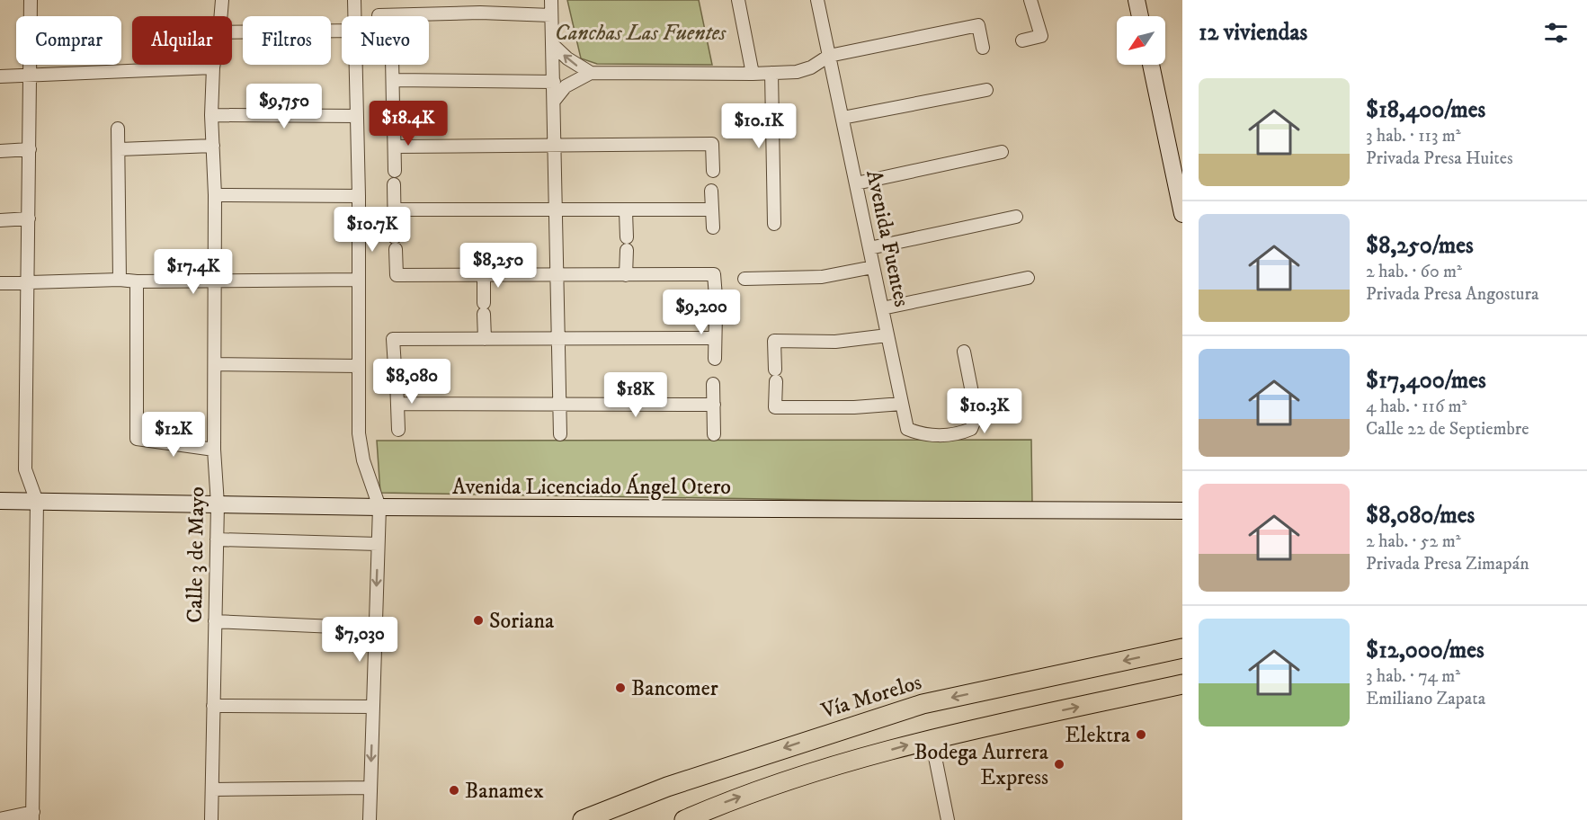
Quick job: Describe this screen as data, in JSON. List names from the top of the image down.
{
  "streets": {
    "main road": ["Avenida Licenciado Ángel Otero", "Vía Morelos"],
    "street": ["Avenida Fuentes", "Calle 3 de Mayo"]
  },
  "crossings": [
    ["Avenida Licenciado Ángel Otero", "Calle 3 de Mayo"]
  ],
  "parks": ["Canchas Las Fuentes"],
  "places": [
    "Soriana",
    "Bancomer",
    "Elektra",
    "Bodega Aurrera Express",
    "Banamex"
  ],
  "north": "bottom left",
  "page": {
    "heading": "12 viviendas",
    "chip": [
      "Comprar",
      "Alquilar",
      "Filtros",
      "Nuevo"
    ],
    "list": [
      {
        "name": "$18,400/mes",
        "note": "3 hab. · 113 m² · Privada Presa Huites"
      },
      {
        "name": "$8,250/mes",
        "note": "2 hab. · 60 m² · Privada Presa Angostura"
      },
      {
        "name": "$17,400/mes",
        "note": "4 hab. · 116 m² · Calle 22 de Septiembre"
      },
      {
        "name": "$8,080/mes",
        "note": "2 hab. · 52 m² · Privada Presa Zimapán"
      },
      {
        "name": "$12,000/mes",
        "note": "3 hab. · 74 m² · Emiliano Zapata"
      }
    ],
    "price": [
      "$9,750",
      "$18.4K",
      "$10.1K",
      "$10.7K",
      "$8,250",
      "$17.4K",
      "$9,200",
      "$8,080",
      "$18K",
      "$10.3K",
      "$12K",
      "$7,030"
    ]
  }
}
